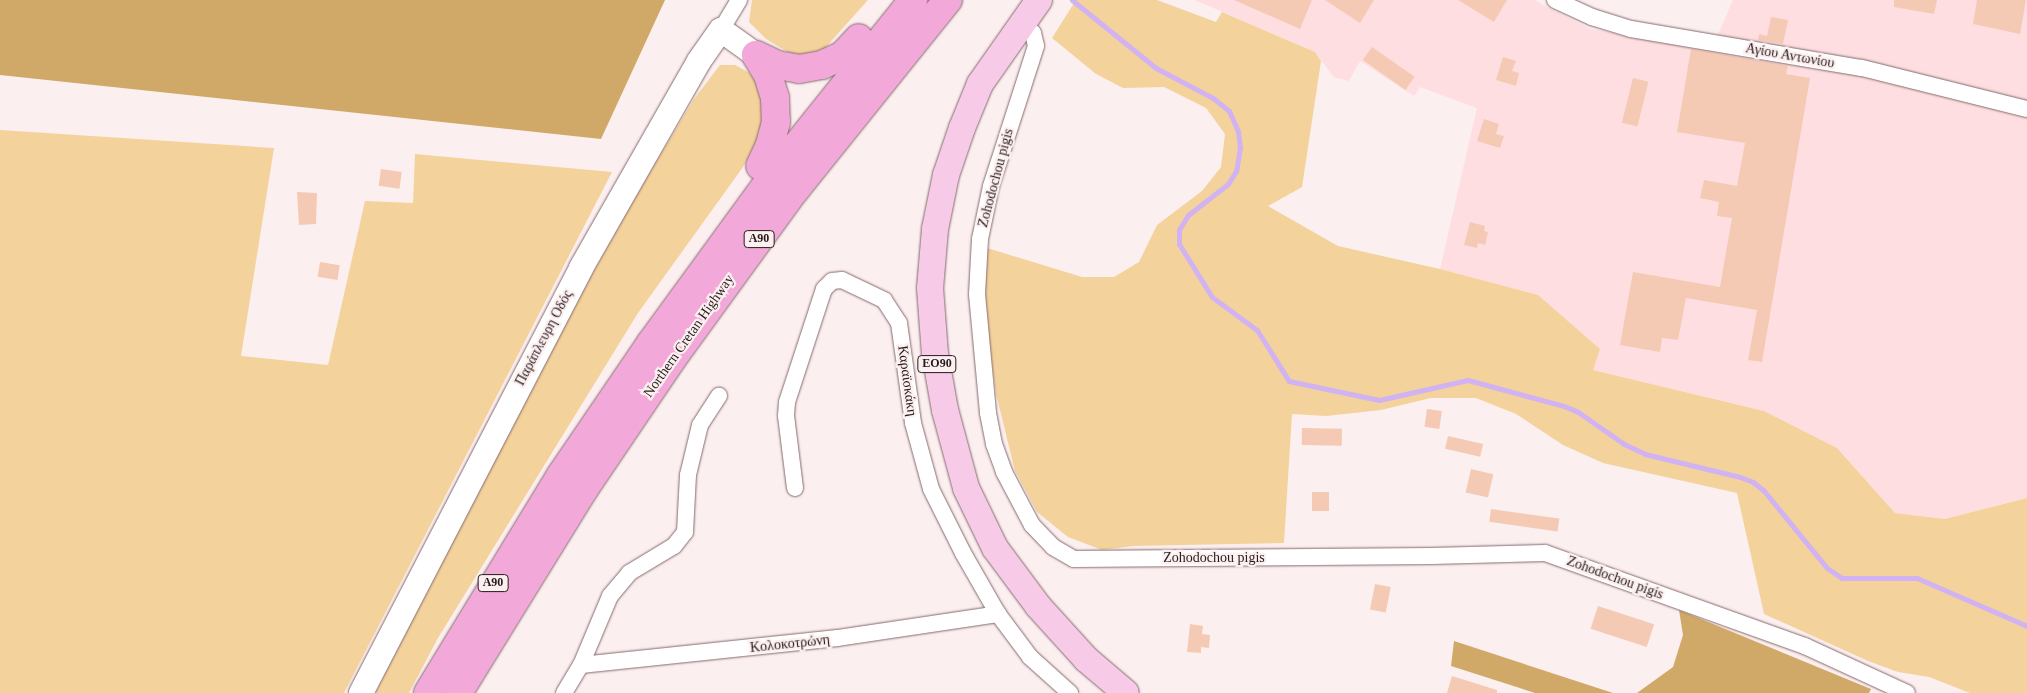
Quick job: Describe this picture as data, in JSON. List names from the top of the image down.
{
  "streets": {
    "highway": ["Α90", "Northern Cretan Highway"],
    "main road": ["ΕΟ90"],
    "street": [
      "Αγίου Αντωνίου",
      "Zohodochou pigis",
      "Παράπλευρη Οδός",
      "Καραϊσκάκη",
      "Κολοκοτρώνη"
    ]
  },
  "crossings": [
    ["Zohodochou pigis", "ΕΟ90"],
    ["Καραϊσκάκη", "Κολοκοτρώνη"]
  ]
}
